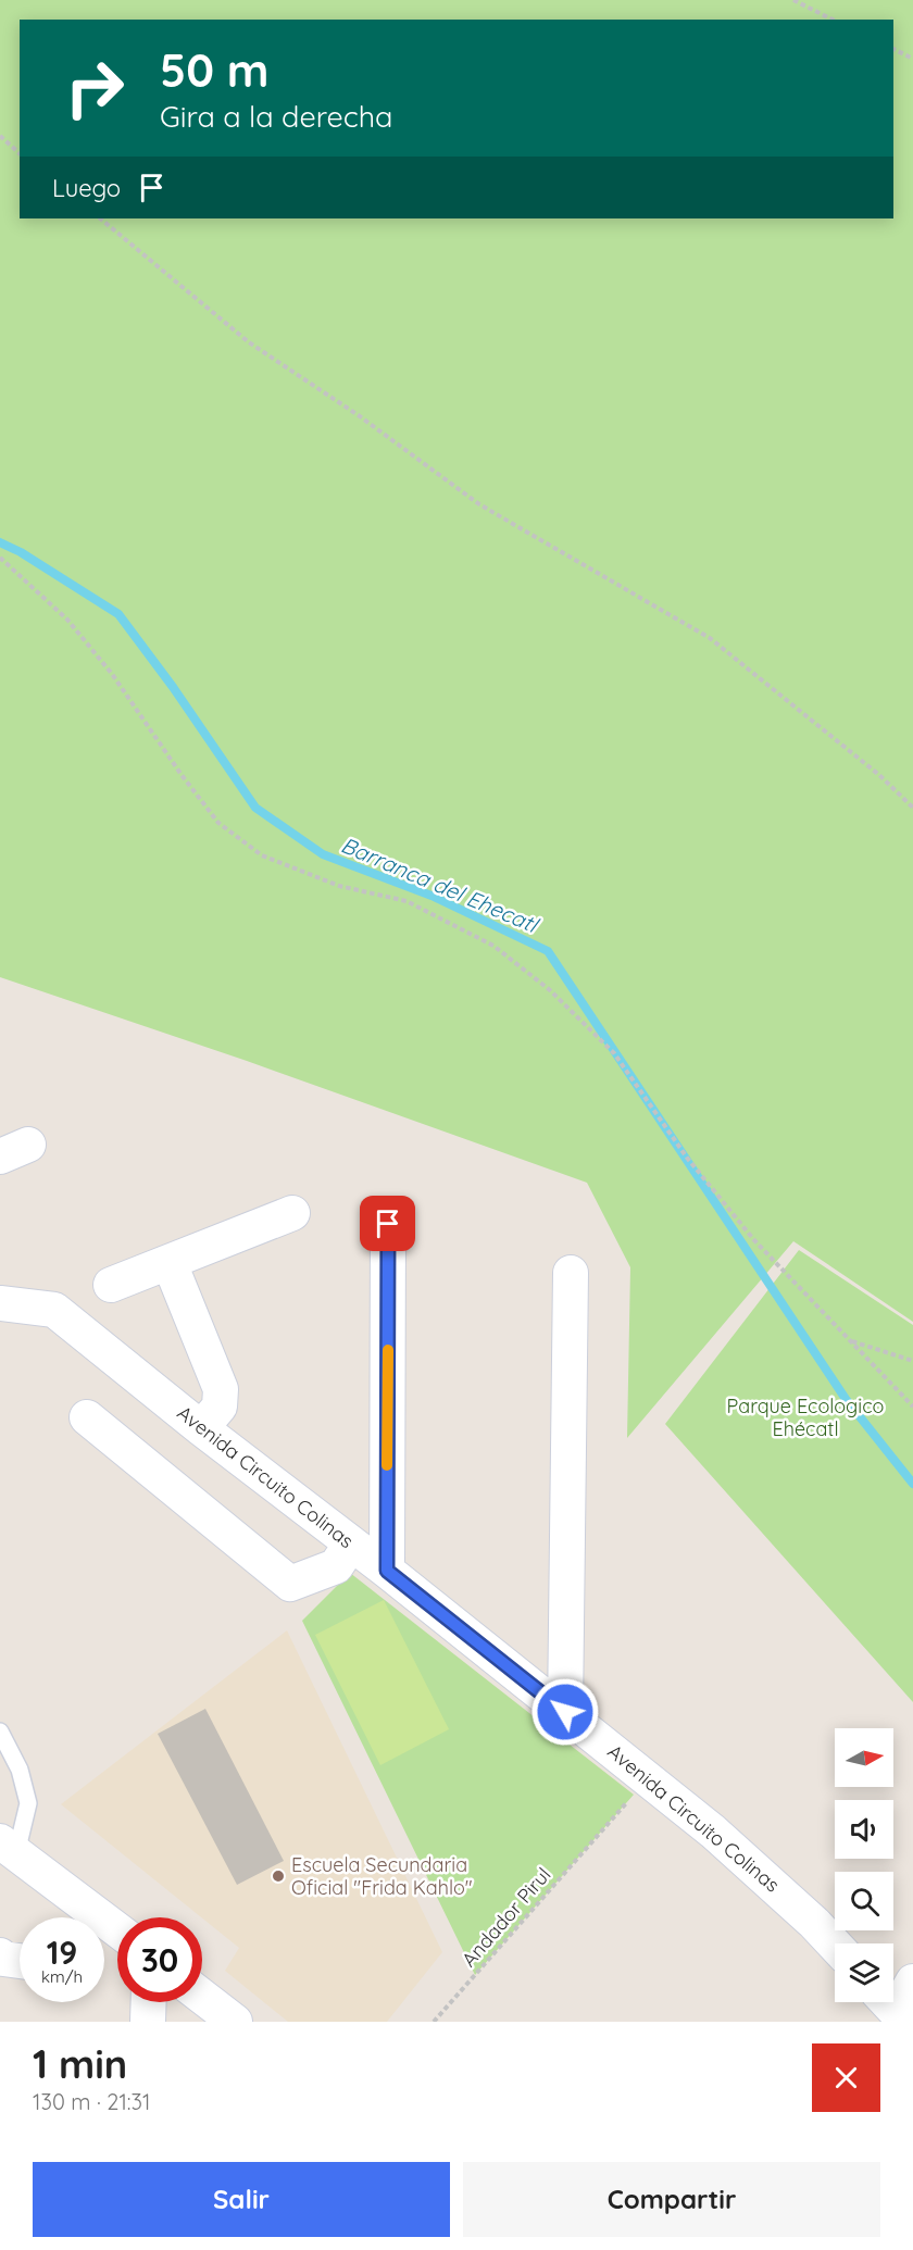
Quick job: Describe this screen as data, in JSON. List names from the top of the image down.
{
  "streets": {
    "street": ["Avenida Circuito Colinas"],
    "path": ["Andador Pirul"]
  },
  "water": ["Barranca del Ehecatl"],
  "parks": ["Parque Ecologico Ehécatl"],
  "places": ["Escuela Secundaria Oficial \"Frida Kahlo\""],
  "north": "right",
  "page": {
    "turn": ["50 m", "Gira a la derecha"],
    "then": "Luego",
    "speed": "19 km/h",
    "limit": "30",
    "heading": ["1 min", "130 m · 21:31"],
    "buttons": ["Salir", "Compartir"]
  }
}
